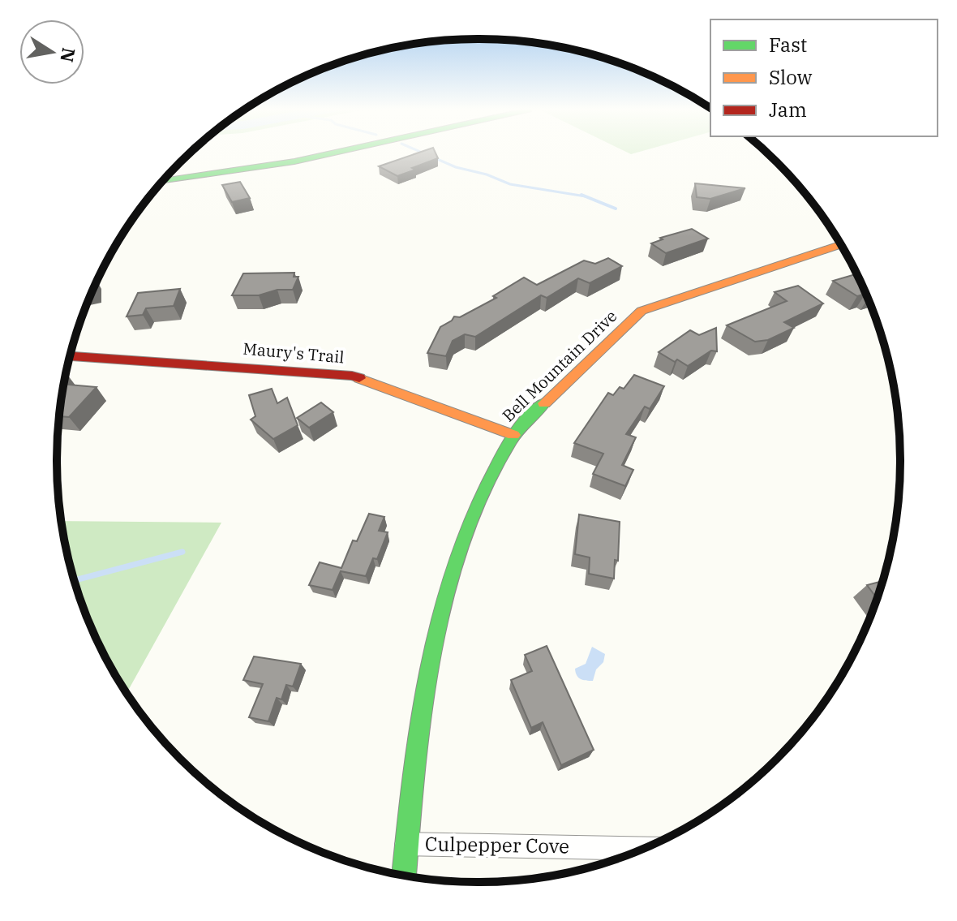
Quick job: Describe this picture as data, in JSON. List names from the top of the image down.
{
  "streets": {
    "street": ["Maury's Trail", "Bell Mountain Drive", "Culpepper Cove"]
  },
  "crossings": [
    ["Maury's Trail", "Bell Mountain Drive"],
    ["Bell Mountain Drive", "Culpepper Cove"]
  ],
  "legend": ["Fast", "Slow", "Jam"],
  "north": "right"
}
